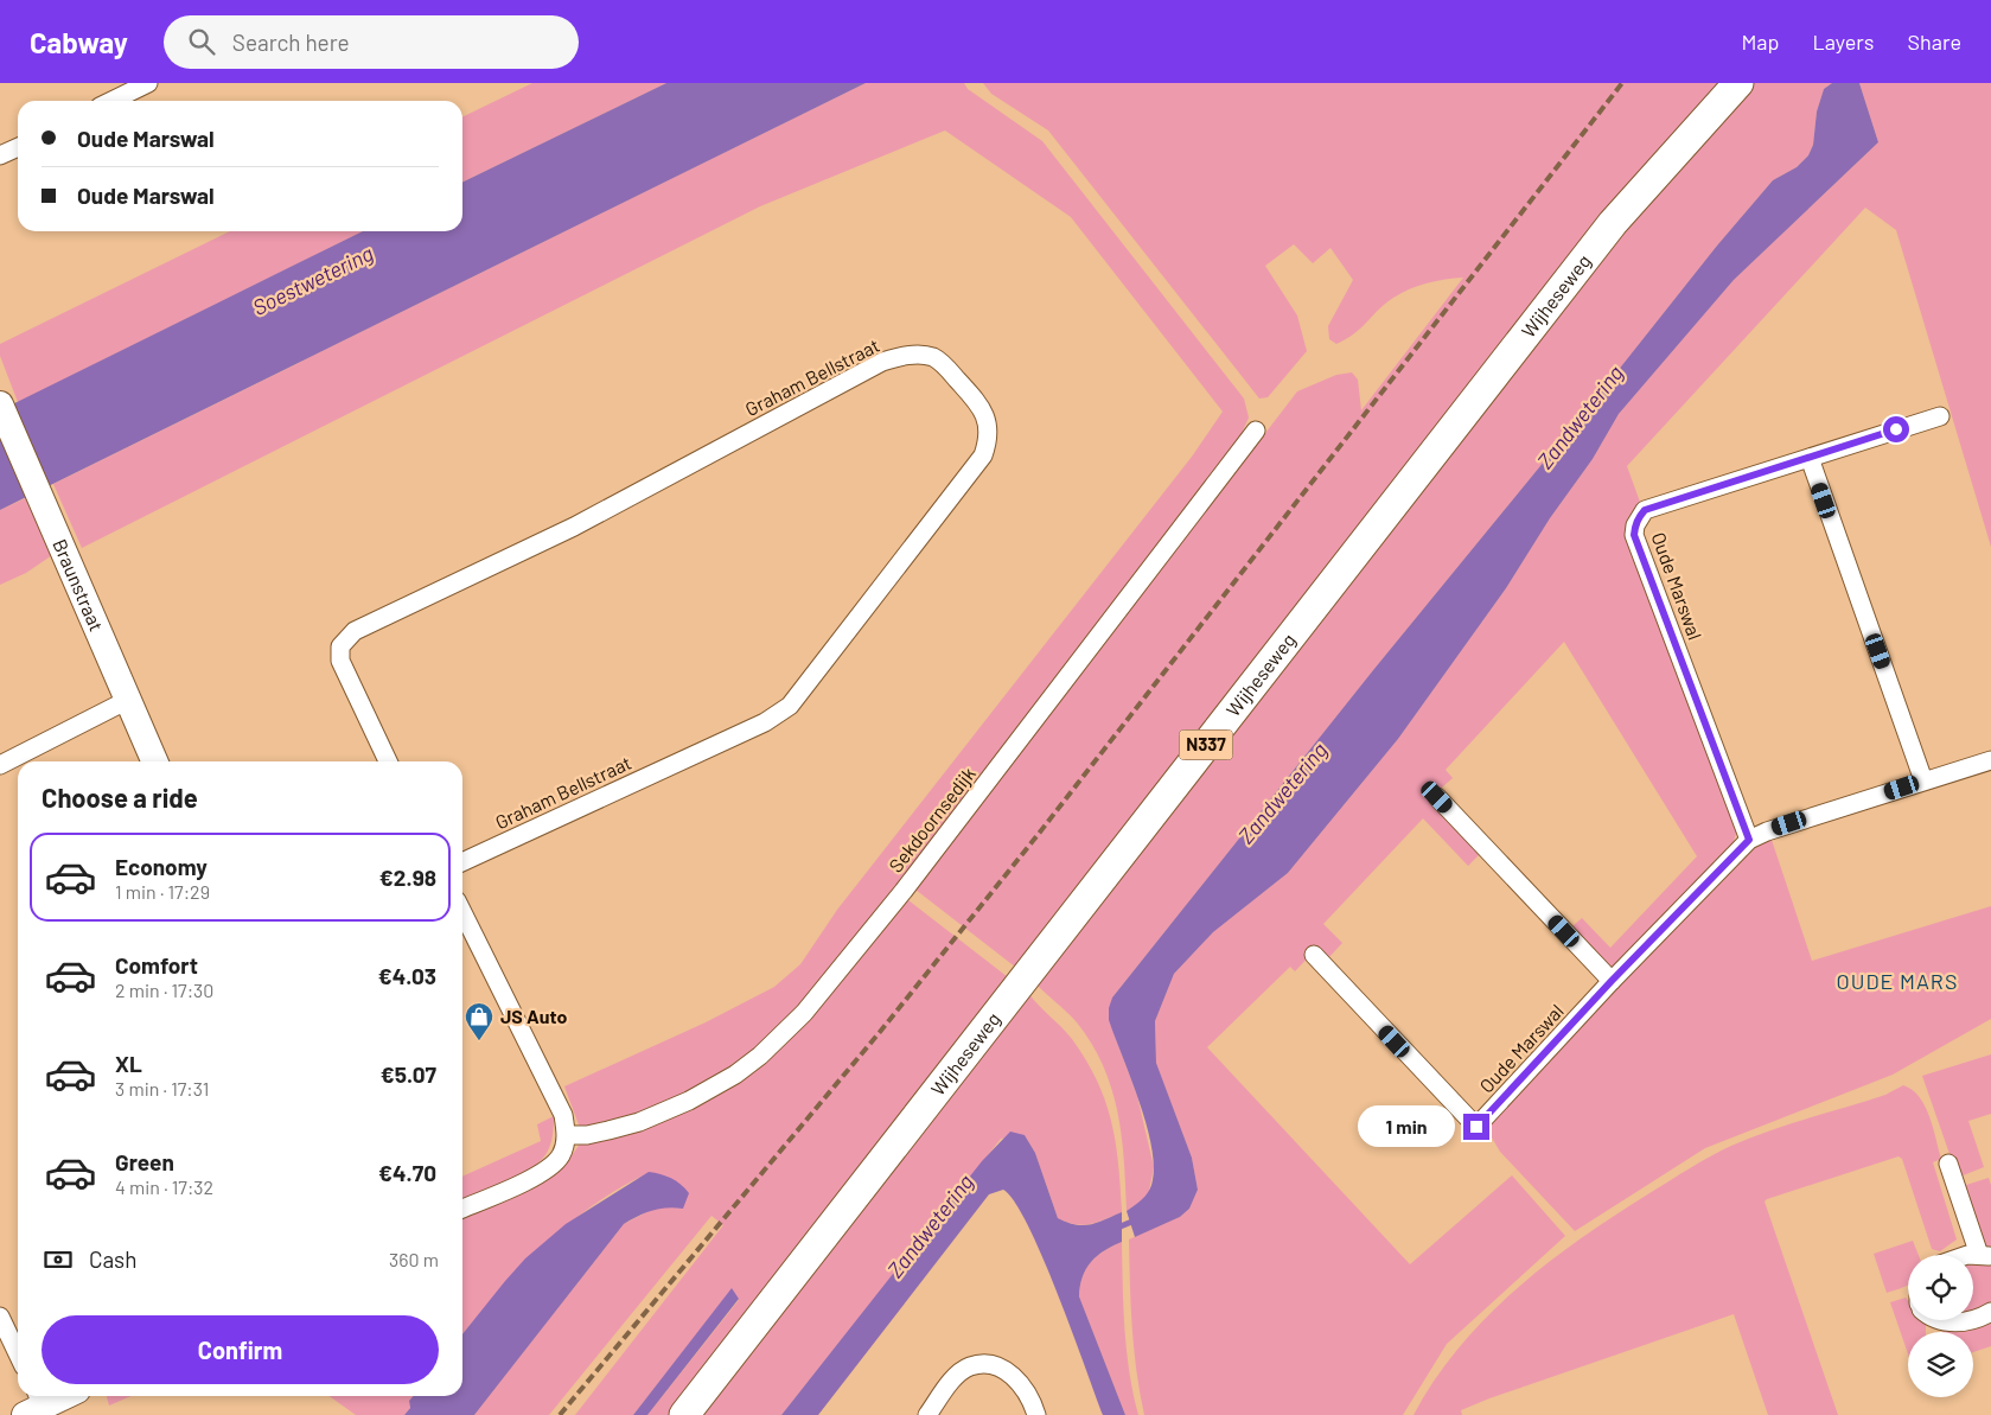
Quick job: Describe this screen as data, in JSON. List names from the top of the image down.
{
  "streets": {
    "main road": ["Wijheseweg", "N337"],
    "street": [
      "Graham Bellstraat",
      "Braunstraat",
      "Oude Marswal",
      "Sekdoornsedijk"
    ]
  },
  "districts": ["OUDE MARS"],
  "water": ["Soestwetering", "Zandwetering"],
  "places": {
    "shop": ["JS Auto"]
  },
  "page": {
    "header": "Cabway",
    "search": "Search here",
    "nav": ["Map", "Layers", "Share"],
    "banner": ["Oude Marswal", "Oude Marswal"],
    "heading": "Choose a ride",
    "list": [
      {
        "name": "Economy",
        "note": "1 min · 17:29",
        "value": "€2.98"
      },
      {
        "name": "Comfort",
        "note": "2 min · 17:30",
        "value": "€4.03"
      },
      {
        "name": "XL",
        "note": "3 min · 17:31",
        "value": "€5.07"
      },
      {
        "name": "Green",
        "note": "4 min · 17:32",
        "value": "€4.70"
      }
    ],
    "bubble": "1 min",
    "pay": ["Cash", "360 m"],
    "buttons": "Confirm"
  }
}
